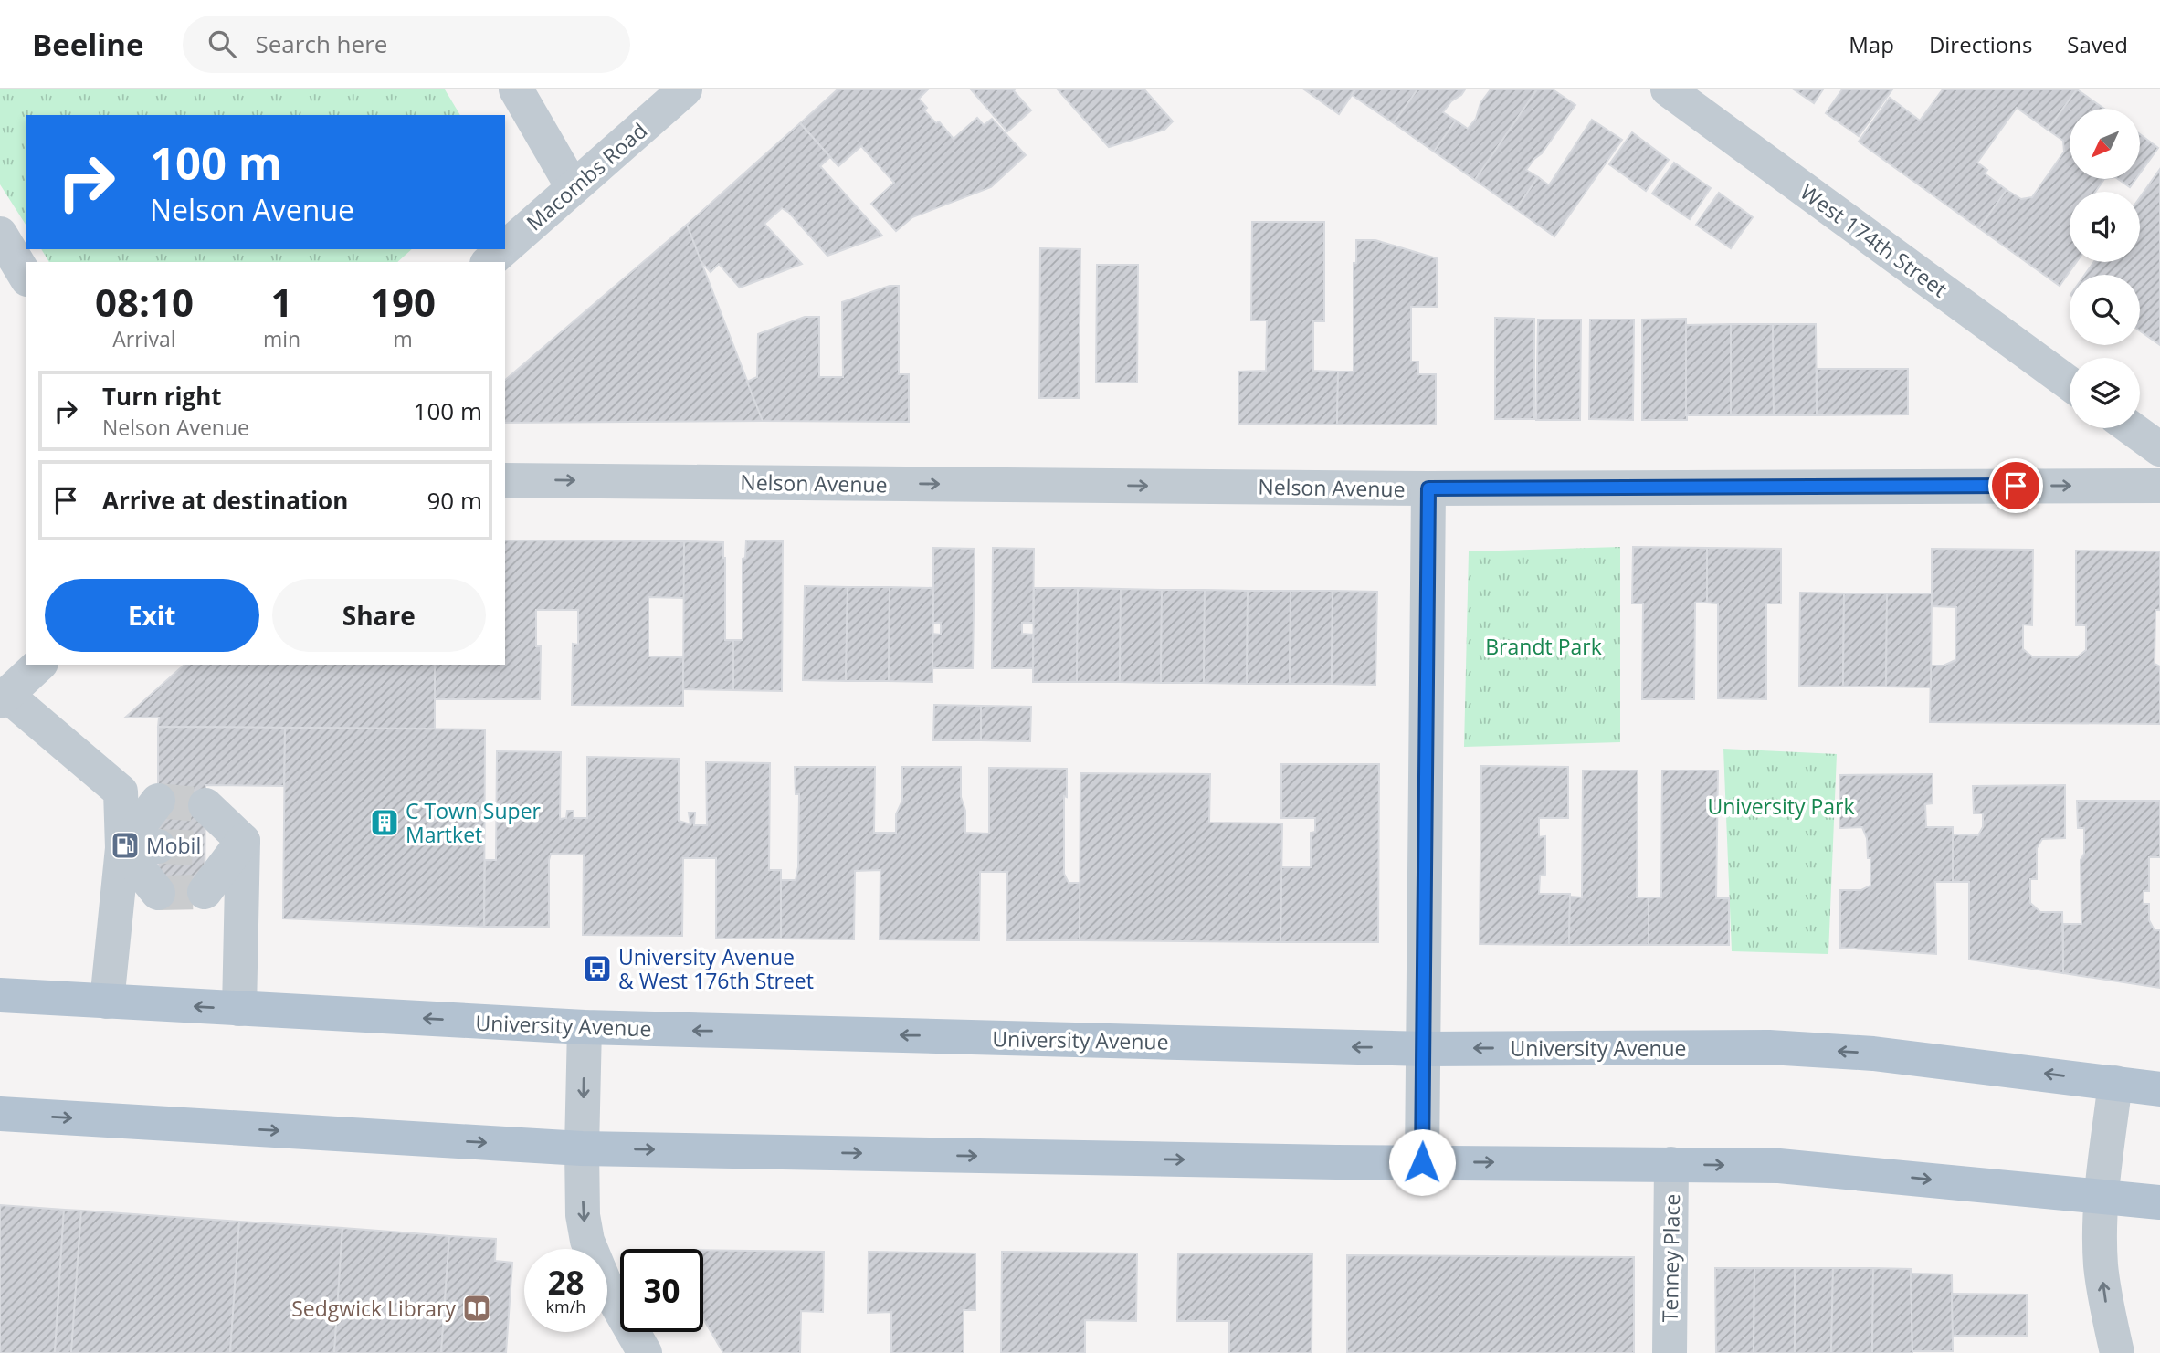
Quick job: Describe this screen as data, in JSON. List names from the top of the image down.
{
  "streets": {
    "main road": ["University Avenue"],
    "street": [
      "Macombs Road",
      "West 174th Street",
      "Nelson Avenue",
      "Tenney Place"
    ]
  },
  "one_way": ["Nelson Avenue"],
  "parks": ["Brandt Park", "University Park"],
  "places": {
    "building": ["C Town Super Martket"],
    "fuel station": ["Mobil"],
    "bus stop": ["University Avenue & West 176th Street"],
    "library": ["Sedgwick Library"]
  },
  "north": "bottom left",
  "page": {
    "header": "Beeline",
    "search": "Search here",
    "nav": ["Map", "Directions", "Saved"],
    "turn": ["100 m", "Nelson Avenue"],
    "eta": [
      "08:10",
      "Arrival",
      "1",
      "min",
      "190",
      "m"
    ],
    "list": [
      {
        "name": "Turn right",
        "note": "Nelson Avenue",
        "value": "100 m"
      },
      {
        "name": "Arrive at destination",
        "value": "90 m"
      }
    ],
    "buttons": ["Exit", "Share"],
    "speed": "28 km/h",
    "limit": "30"
  }
}
